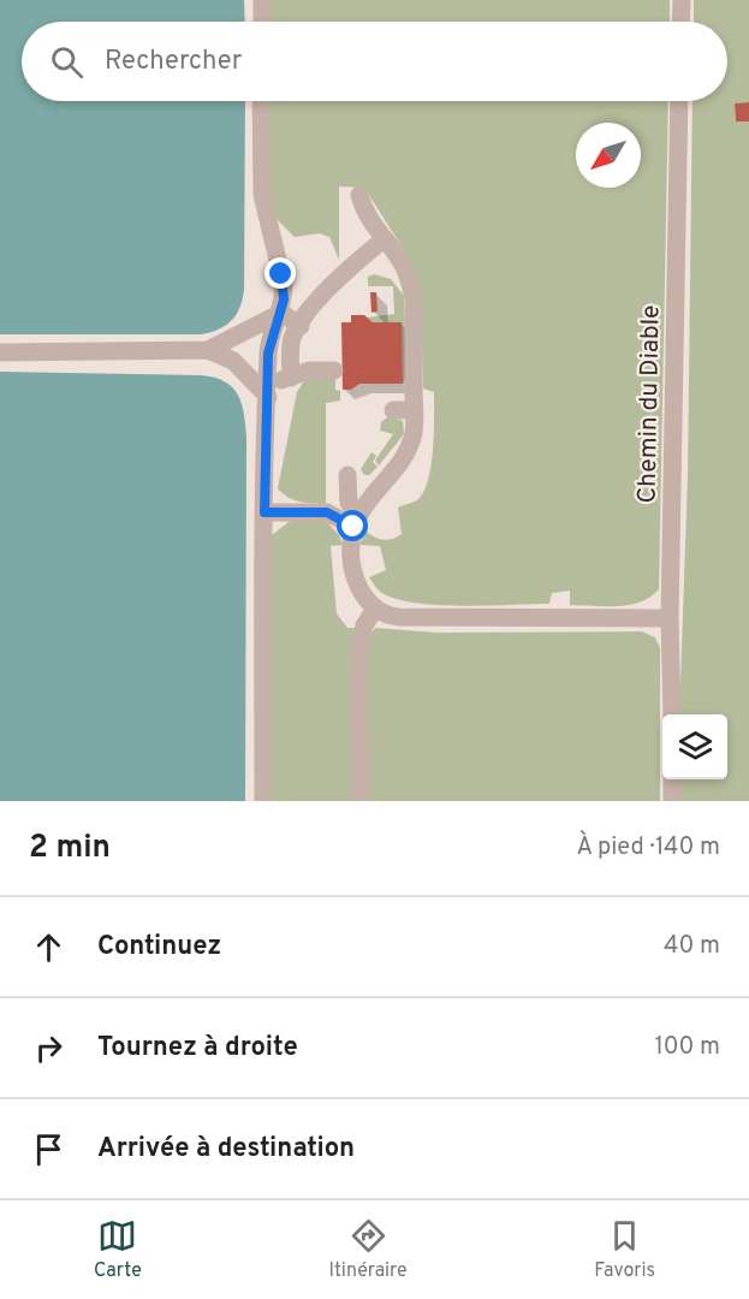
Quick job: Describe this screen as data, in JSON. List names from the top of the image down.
{
  "streets": {
    "street": ["Chemin du Diable"]
  },
  "north": "bottom left",
  "page": {
    "search": "Rechercher",
    "heading": ["2 min", "À pied · 140 m"],
    "list": [
      ["Continuez", "40 m"],
      ["Tournez à droite", "100 m"],
      "Arrivée à destination"
    ],
    "nav": ["Carte", "Itinéraire", "Favoris"]
  }
}
